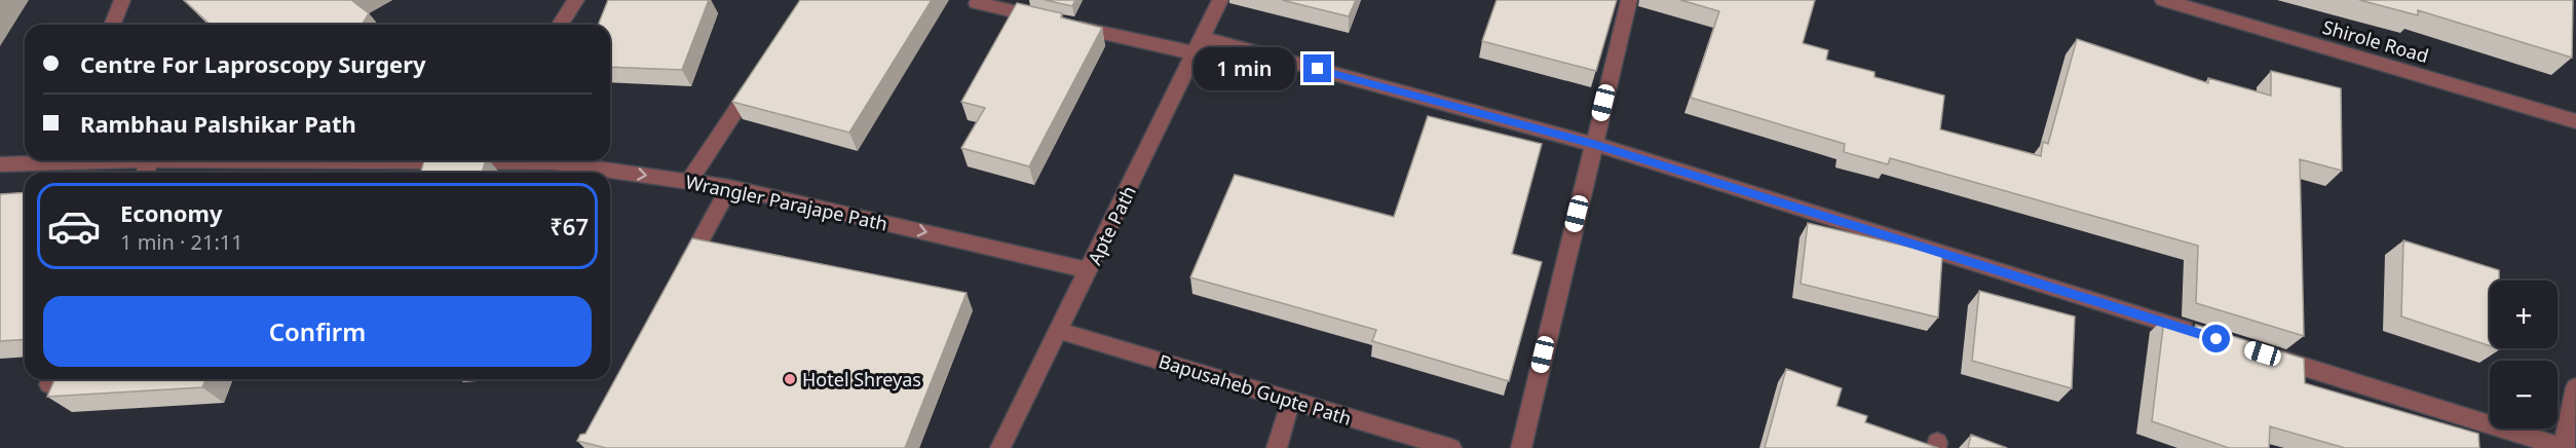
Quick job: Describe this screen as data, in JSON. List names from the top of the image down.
{
  "streets": {
    "street": [
      "Shirole Road",
      "Wrangler Parajape Path",
      "Apte Path",
      "Bapusaheb Gupte Path"
    ]
  },
  "crossings": [
    ["Wrangler Parajape Path", "Apte Path"],
    ["Apte Path", "Bapusaheb Gupte Path"]
  ],
  "one_way": ["Wrangler Parajape Path"],
  "places": ["Hotel Shreyas"],
  "page": {
    "banner": ["Centre For Laproscopy Surgery", "Rambhau Palshikar Path"],
    "bubble": "1 min",
    "list": [
      {
        "name": "Economy",
        "note": "1 min · 21:11",
        "value": "₹67"
      }
    ],
    "map_buttons": ["+", "−"],
    "buttons": "Confirm"
  }
}
